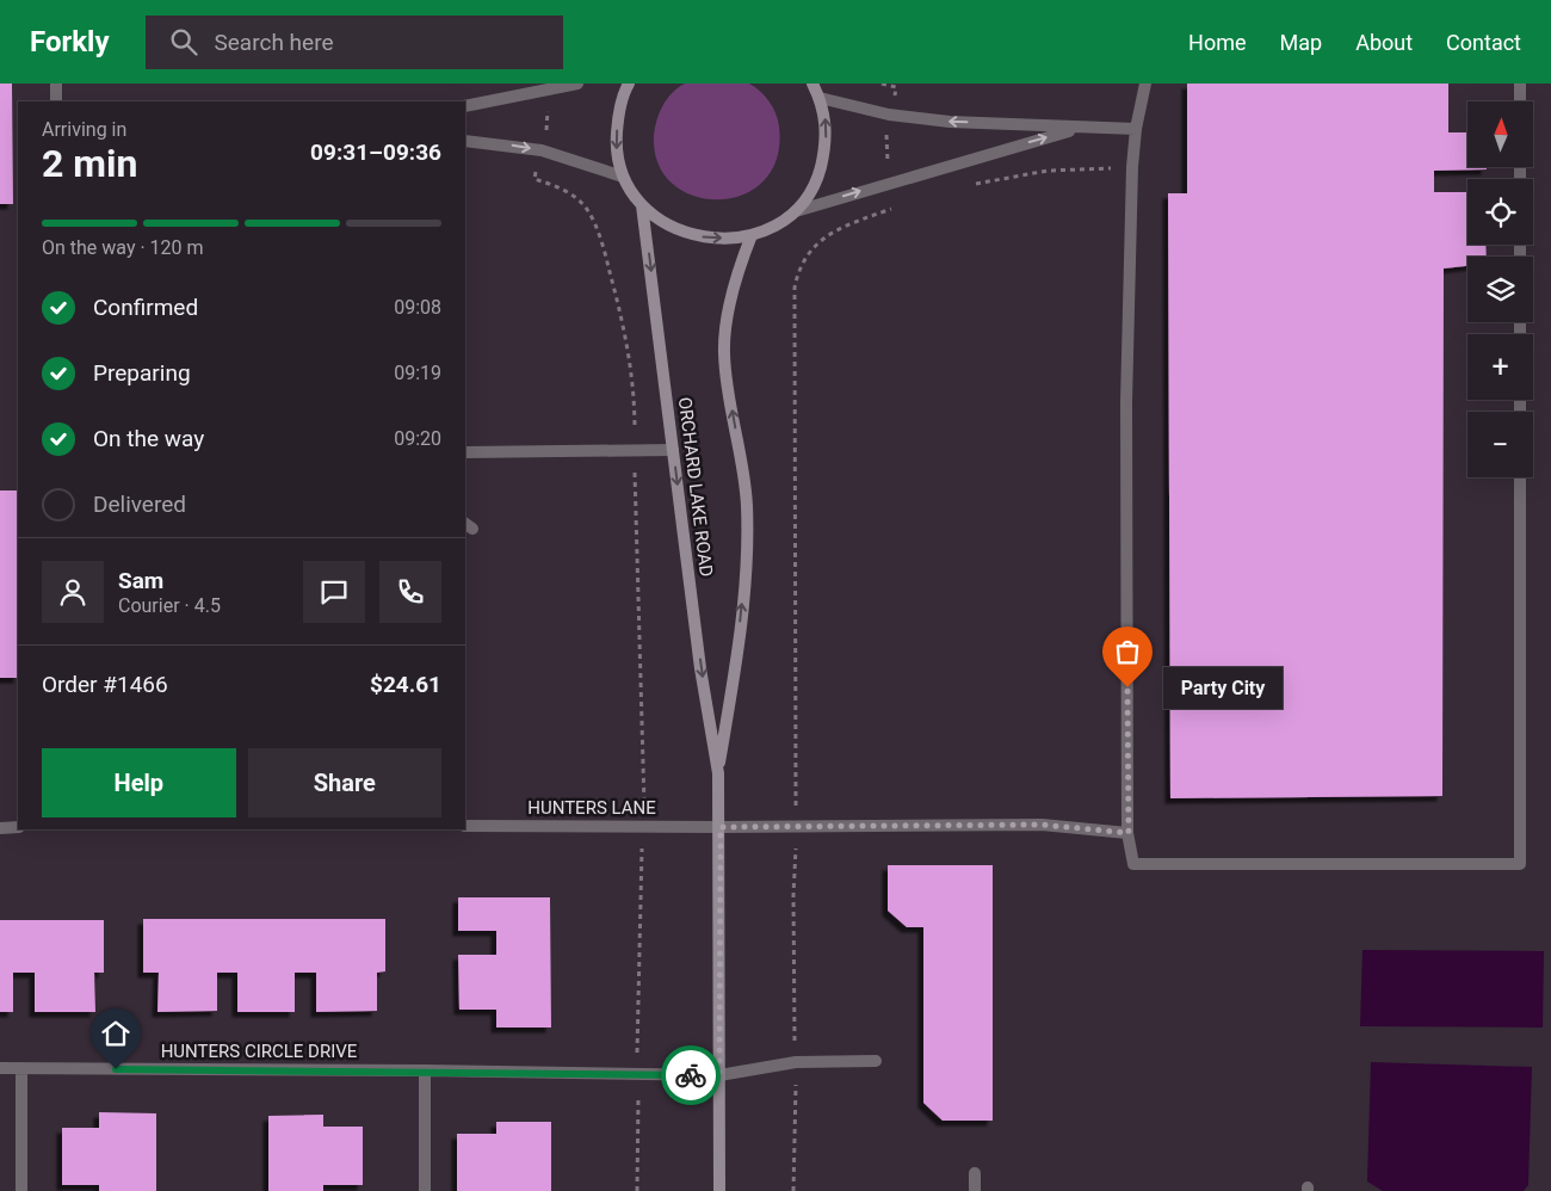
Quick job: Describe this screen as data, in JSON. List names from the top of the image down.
{
  "streets": {
    "main road": ["ORCHARD LAKE ROAD"],
    "street": ["HUNTERS LANE", "HUNTERS CIRCLE DRIVE"]
  },
  "crossings": [
    ["ORCHARD LAKE ROAD", "HUNTERS LANE"],
    ["ORCHARD LAKE ROAD", "HUNTERS CIRCLE DRIVE"]
  ],
  "places": ["Party City"],
  "north": "top",
  "page": {
    "header": "Forkly",
    "search": "Search here",
    "nav": [
      "Home",
      "Map",
      "About",
      "Contact"
    ],
    "map_buttons": ["+", "−"],
    "heading": ["2 min", "Arriving in", "09:31–09:36"],
    "panel": [
      "Sam",
      "Courier · 4.5",
      "Order #1466",
      "$24.61"
    ],
    "bar": "On the way · 120 m",
    "list": [
      ["Confirmed", "09:08"],
      ["Preparing", "09:19"],
      ["On the way", "09:20"],
      "Delivered"
    ],
    "bubble": "Party City",
    "buttons": ["Help", "Share"]
  }
}
